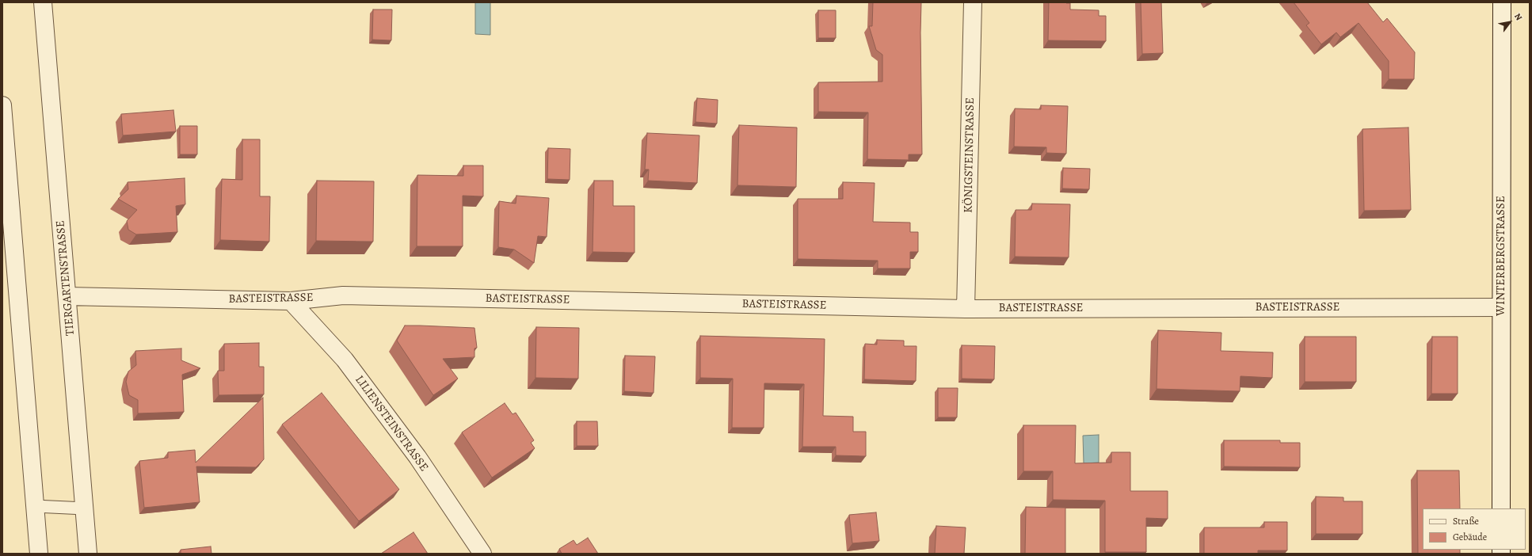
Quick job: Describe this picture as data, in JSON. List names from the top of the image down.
{
  "streets": {
    "street": [
      "KÖNIGSTEINSTRASSE",
      "WINTERBERGSTRASSE",
      "TIERGARTENSTRASSE",
      "BASTEISTRASSE",
      "LILIENSTEINSTRASSE"
    ]
  },
  "crossings": [
    ["KÖNIGSTEINSTRASSE", "BASTEISTRASSE"],
    ["WINTERBERGSTRASSE", "BASTEISTRASSE"],
    ["TIERGARTENSTRASSE", "BASTEISTRASSE"],
    ["BASTEISTRASSE", "LILIENSTEINSTRASSE"]
  ],
  "legend": ["Straße", "Gebäude"],
  "north": "top right"
}
